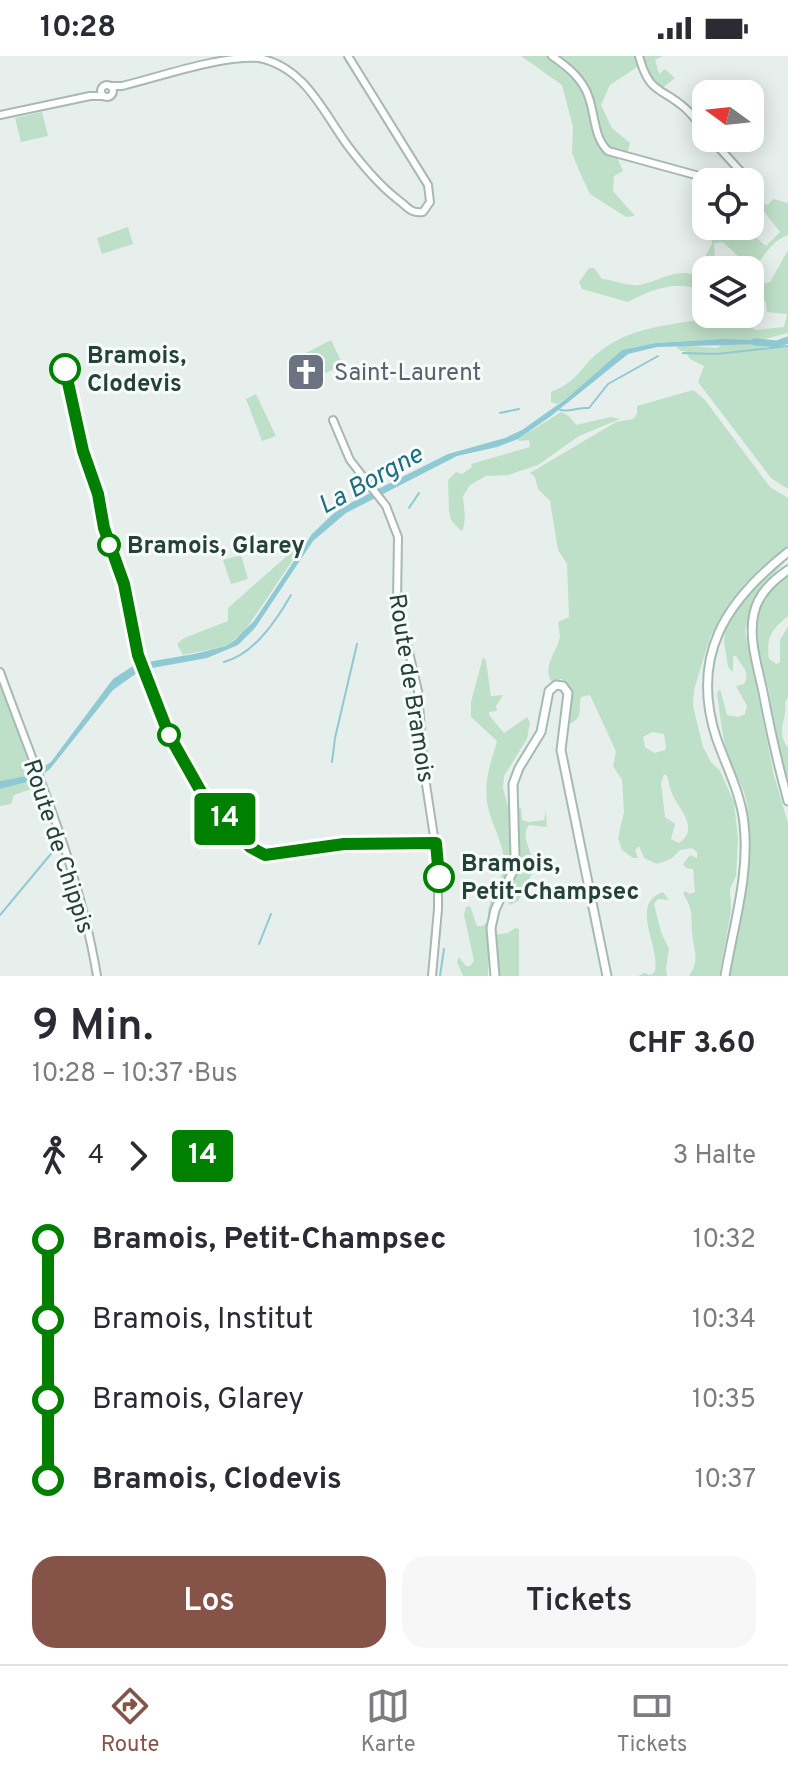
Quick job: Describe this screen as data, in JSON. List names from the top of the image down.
{
  "streets": {
    "street": ["Route de Bramois", "Route de Chippis"]
  },
  "water": ["La Borgne"],
  "places": {
    "other": ["Bramois, Clodevis", "Bramois, Glarey", "Bramois, Petit-Champsec"],
    "church": ["Saint-Laurent"]
  },
  "lines": ["bus line 14"],
  "north": "left",
  "page": {
    "status": "10:28",
    "on_map": "14",
    "heading": ["9 Min.", "10:28 – 10:37 · Bus", "CHF 3.60"],
    "legs": ["4", "14", "3 Halte"],
    "list": [
      {
        "name": "Bramois, Petit-Champsec",
        "value": "10:32"
      },
      {
        "name": "Bramois, Institut",
        "value": "10:34"
      },
      {
        "name": "Bramois, Glarey",
        "value": "10:35"
      },
      {
        "name": "Bramois, Clodevis",
        "value": "10:37"
      }
    ],
    "buttons": ["Los", "Tickets"],
    "tabs": ["Route", "Karte", "Tickets"]
  }
}
